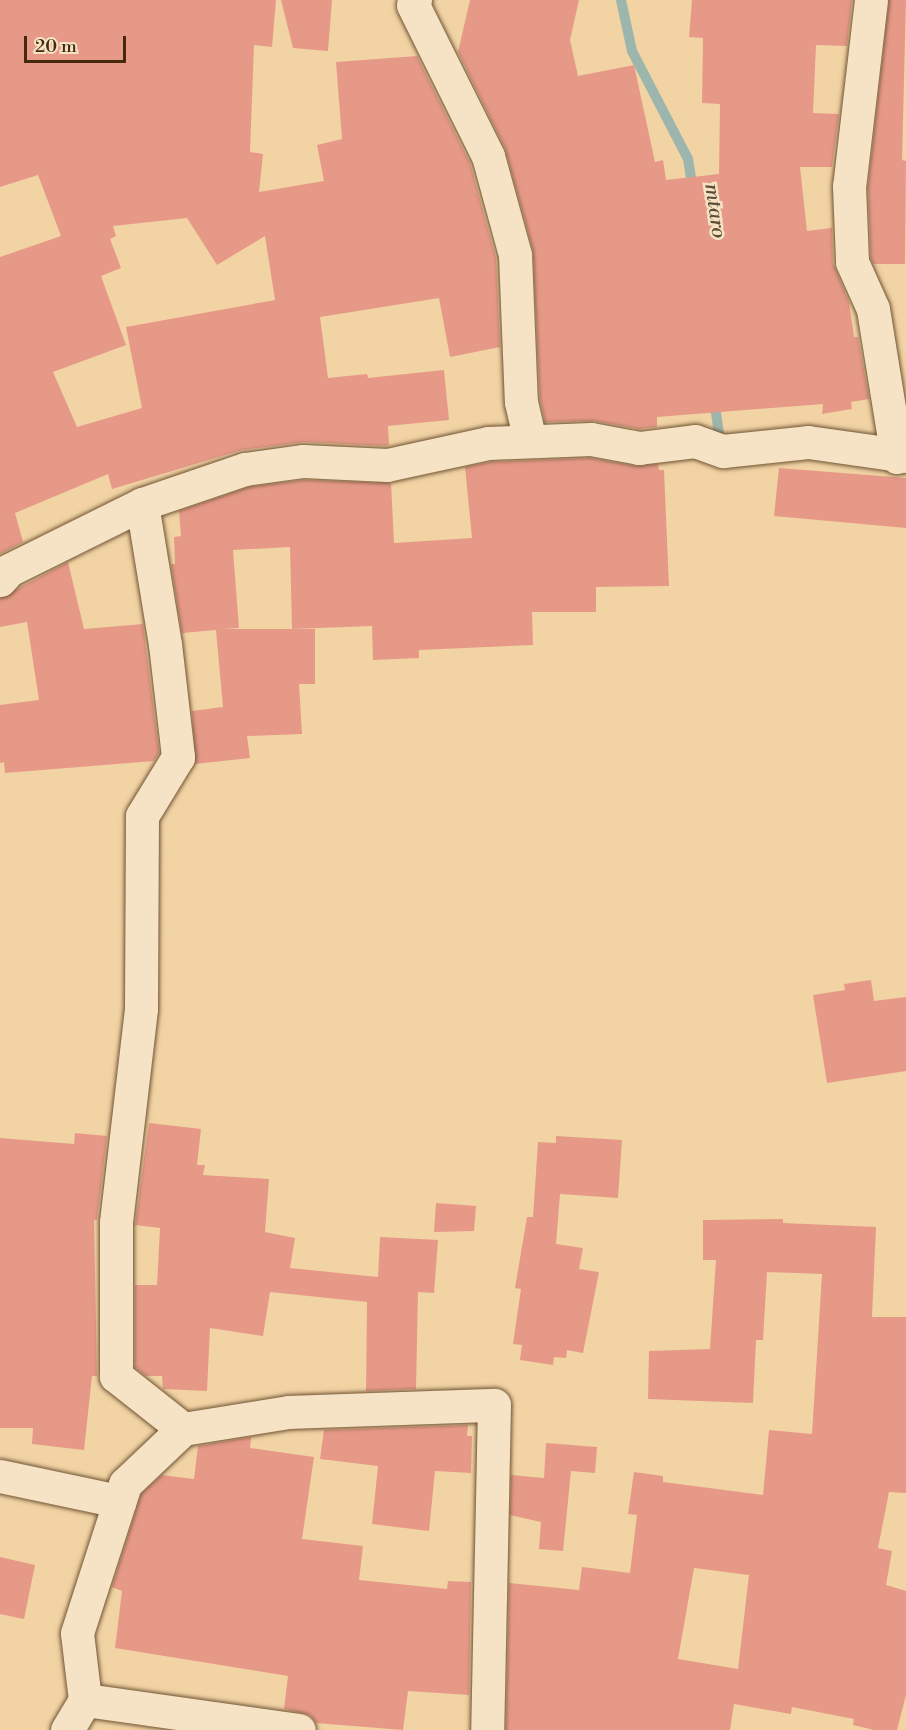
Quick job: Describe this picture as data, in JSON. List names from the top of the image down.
{
  "water": ["mtaro"],
  "scale_bar": "20 m"
}
